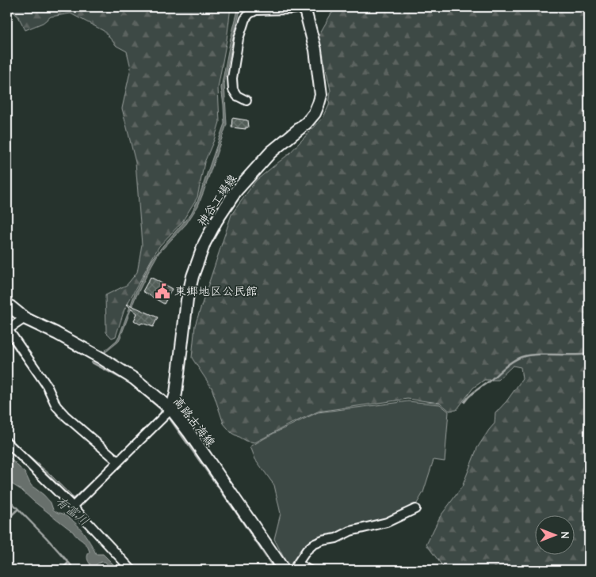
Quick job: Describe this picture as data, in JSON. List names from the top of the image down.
{
  "streets": {
    "street": ["神谷工場線", "高路古海線"]
  },
  "crossings": [
    ["神谷工場線", "高路古海線"]
  ],
  "water": ["有富川"],
  "places": {
    "public building": ["東郷地区公民館"]
  },
  "north": "right"
}
